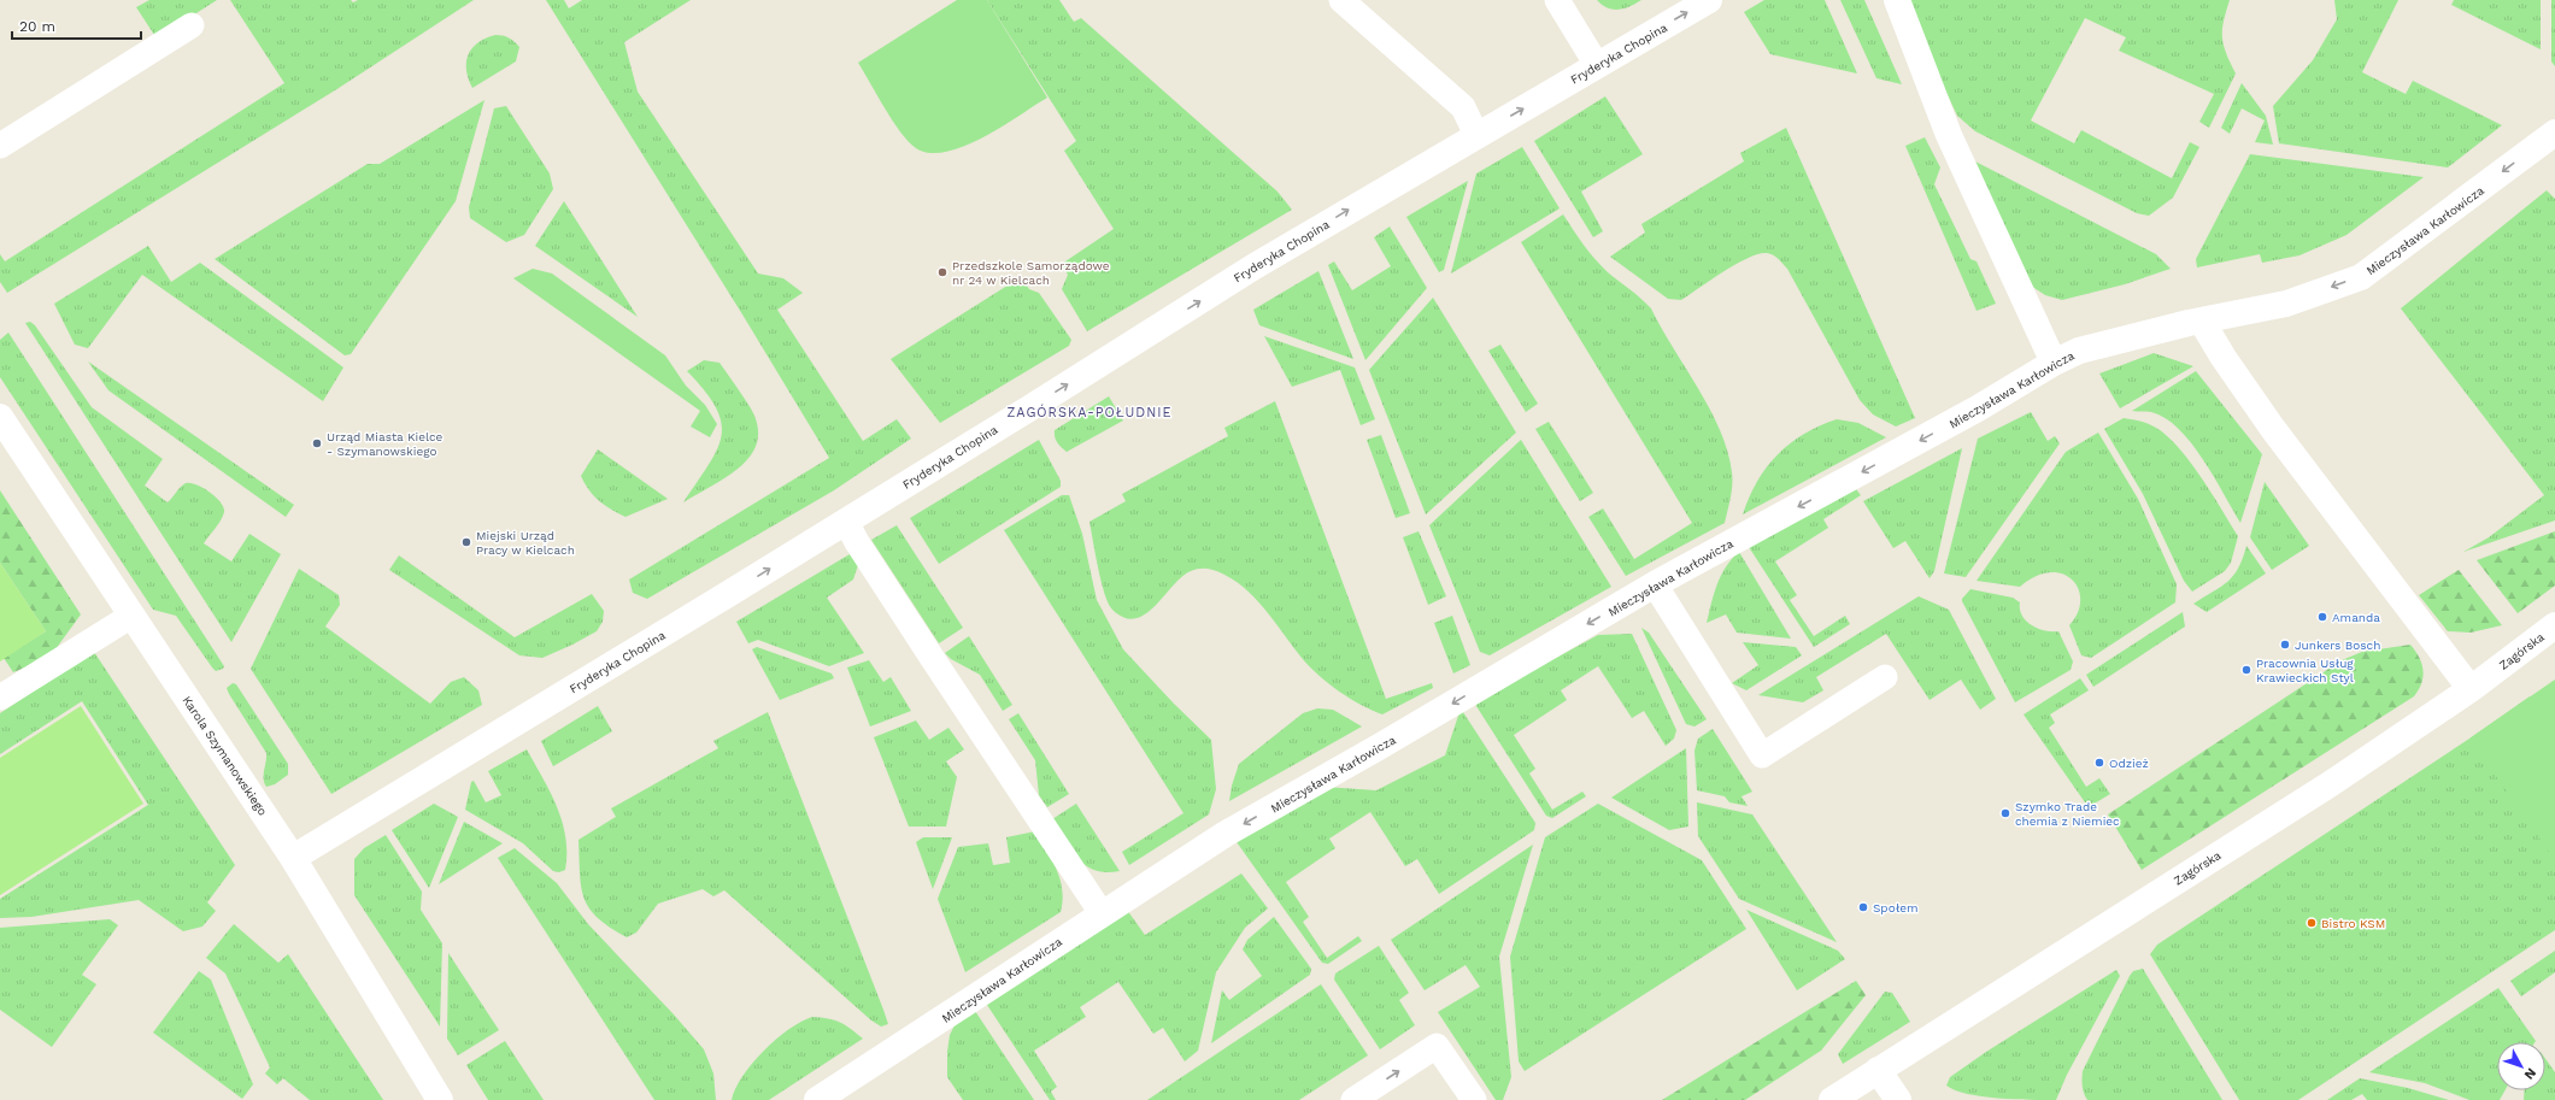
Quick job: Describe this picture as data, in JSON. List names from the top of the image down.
{
  "streets": {
    "street": [
      "Fryderyka Chopina",
      "Mieczysława Karłowicza",
      "Zagórska",
      "Karola Szymanowskiego"
    ]
  },
  "crossings": [
    ["Fryderyka Chopina", "Karola Szymanowskiego"]
  ],
  "one_way": ["Fryderyka Chopina", "Mieczysława Karłowicza"],
  "districts": ["ZAGÓRSKA-POŁUDNIE"],
  "places": [
    "Przedszkole Samorządowe nr 24 w Kielcach",
    "Urząd Miasta Kielce - Szymanowskiego",
    "Miejski Urząd Pracy w Kielcach",
    "Amanda",
    "Junkers Bosch",
    "Pracownia Usług Krawieckich Styl",
    "Odzież",
    "Szymko Trade chemia z Niemiec",
    "Społem",
    "Bistro KSM"
  ],
  "scale_bar": "20 m",
  "north": "bottom right"
}
